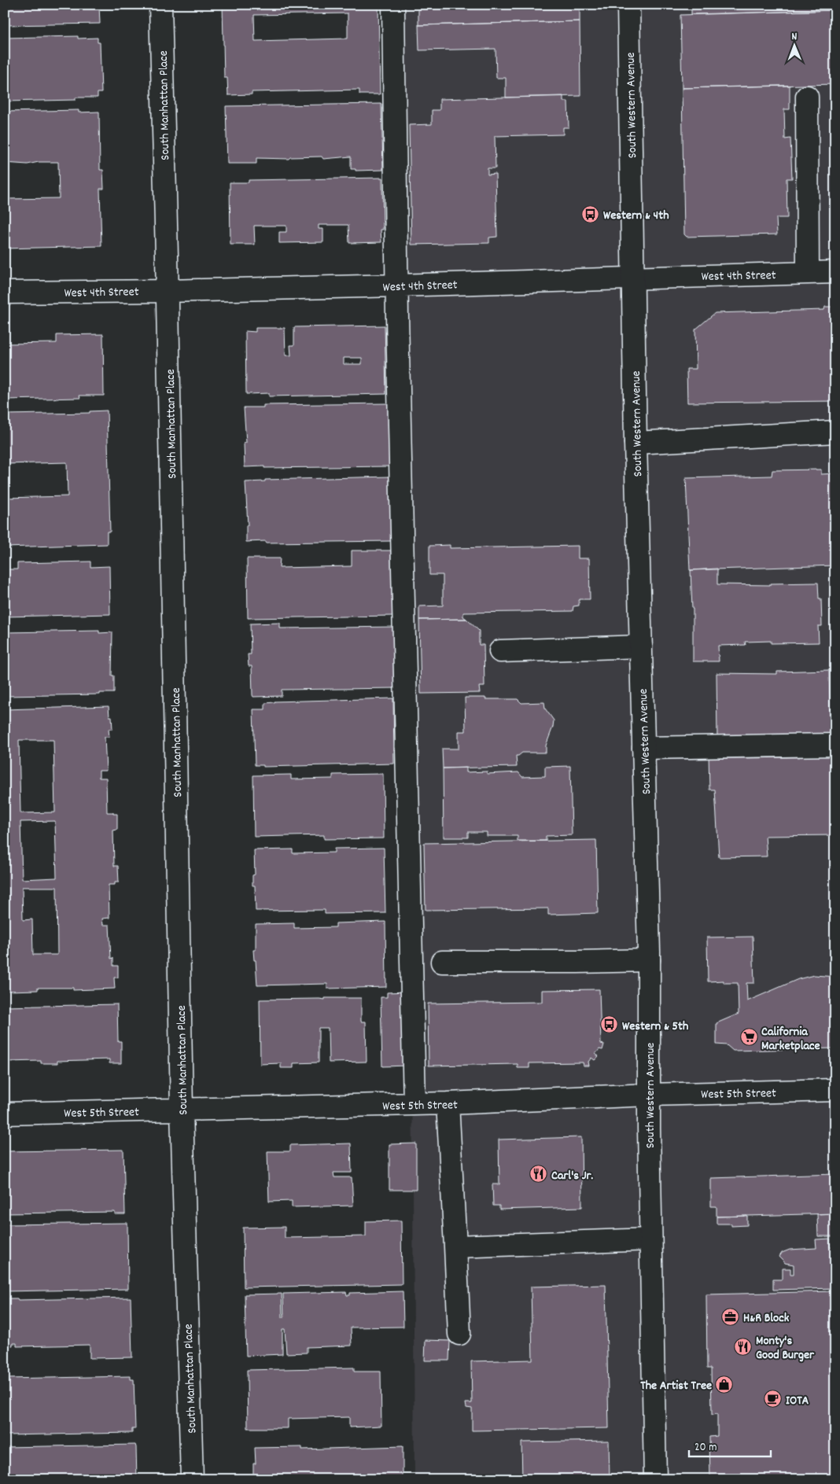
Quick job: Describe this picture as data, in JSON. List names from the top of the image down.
{
  "streets": {
    "street": [
      "South Manhattan Place",
      "South Western Avenue",
      "West 4th Street",
      "West 5th Street"
    ]
  },
  "crossings": [
    ["South Manhattan Place", "West 4th Street"],
    ["South Manhattan Place", "West 5th Street"],
    ["South Western Avenue", "West 4th Street"],
    ["South Western Avenue", "West 5th Street"]
  ],
  "places": {
    "bus stop": ["Western & 4th", "Western & 5th"],
    "supermarket": ["California Marketplace"],
    "restaurant": ["Carl's Jr.", "Monty's Good Burger"],
    "office": ["H&R Block"],
    "shop": ["The Artist Tree"],
    "cafe": ["IOTA"]
  },
  "scale_bar": "20 m",
  "north": "top"
}
